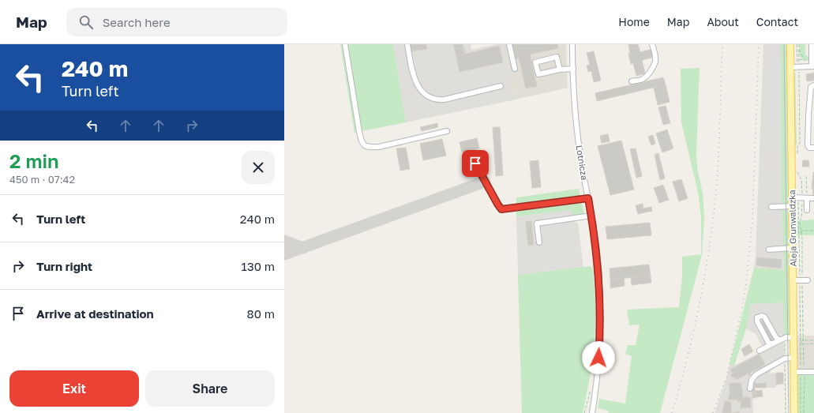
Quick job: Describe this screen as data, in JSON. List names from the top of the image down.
{
  "streets": {
    "main road": ["Aleja Grunwaldzka"],
    "street": ["Lotnicza"]
  },
  "page": {
    "header": "Map",
    "search": "Search here",
    "nav": [
      "Home",
      "Map",
      "About",
      "Contact"
    ],
    "turn": ["240 m", "Turn left"],
    "heading": ["2 min", "450 m · 07:42"],
    "list": [
      {
        "name": "Turn left",
        "value": "240 m"
      },
      {
        "name": "Turn right",
        "value": "130 m"
      },
      {
        "name": "Arrive at destination",
        "value": "80 m"
      }
    ],
    "buttons": ["Exit", "Share"]
  }
}
